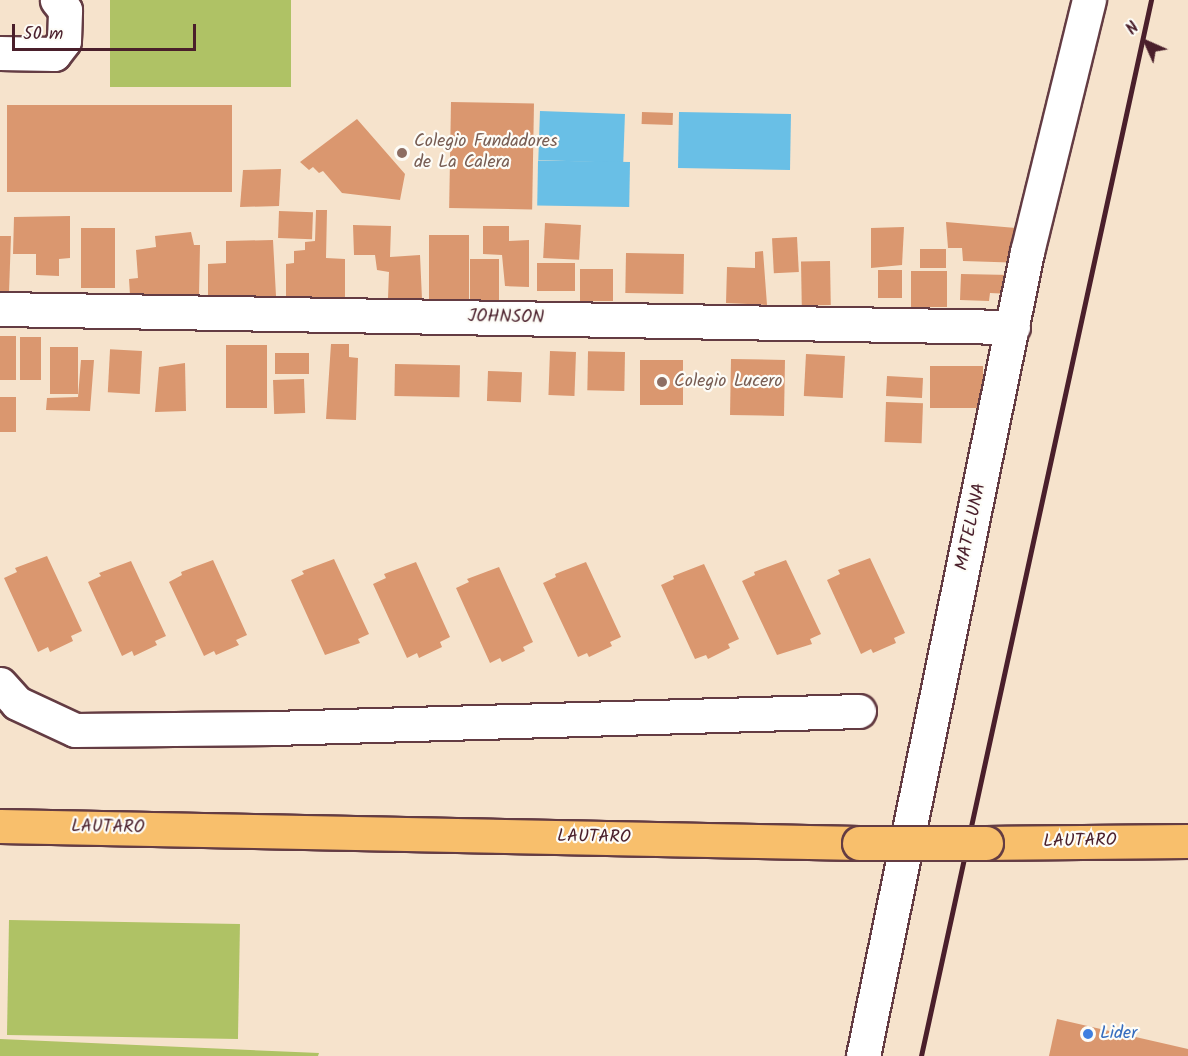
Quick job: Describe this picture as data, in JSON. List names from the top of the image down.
{
  "streets": {
    "main road": ["LAUTARO"],
    "street": ["JOHNSON", "MATELUNA"]
  },
  "crossings": [
    ["JOHNSON", "MATELUNA"]
  ],
  "places": ["Colegio Fundadores de La Calera", "Colegio Lucero", "Lider"],
  "scale_bar": "50 m",
  "north": "top left"
}
